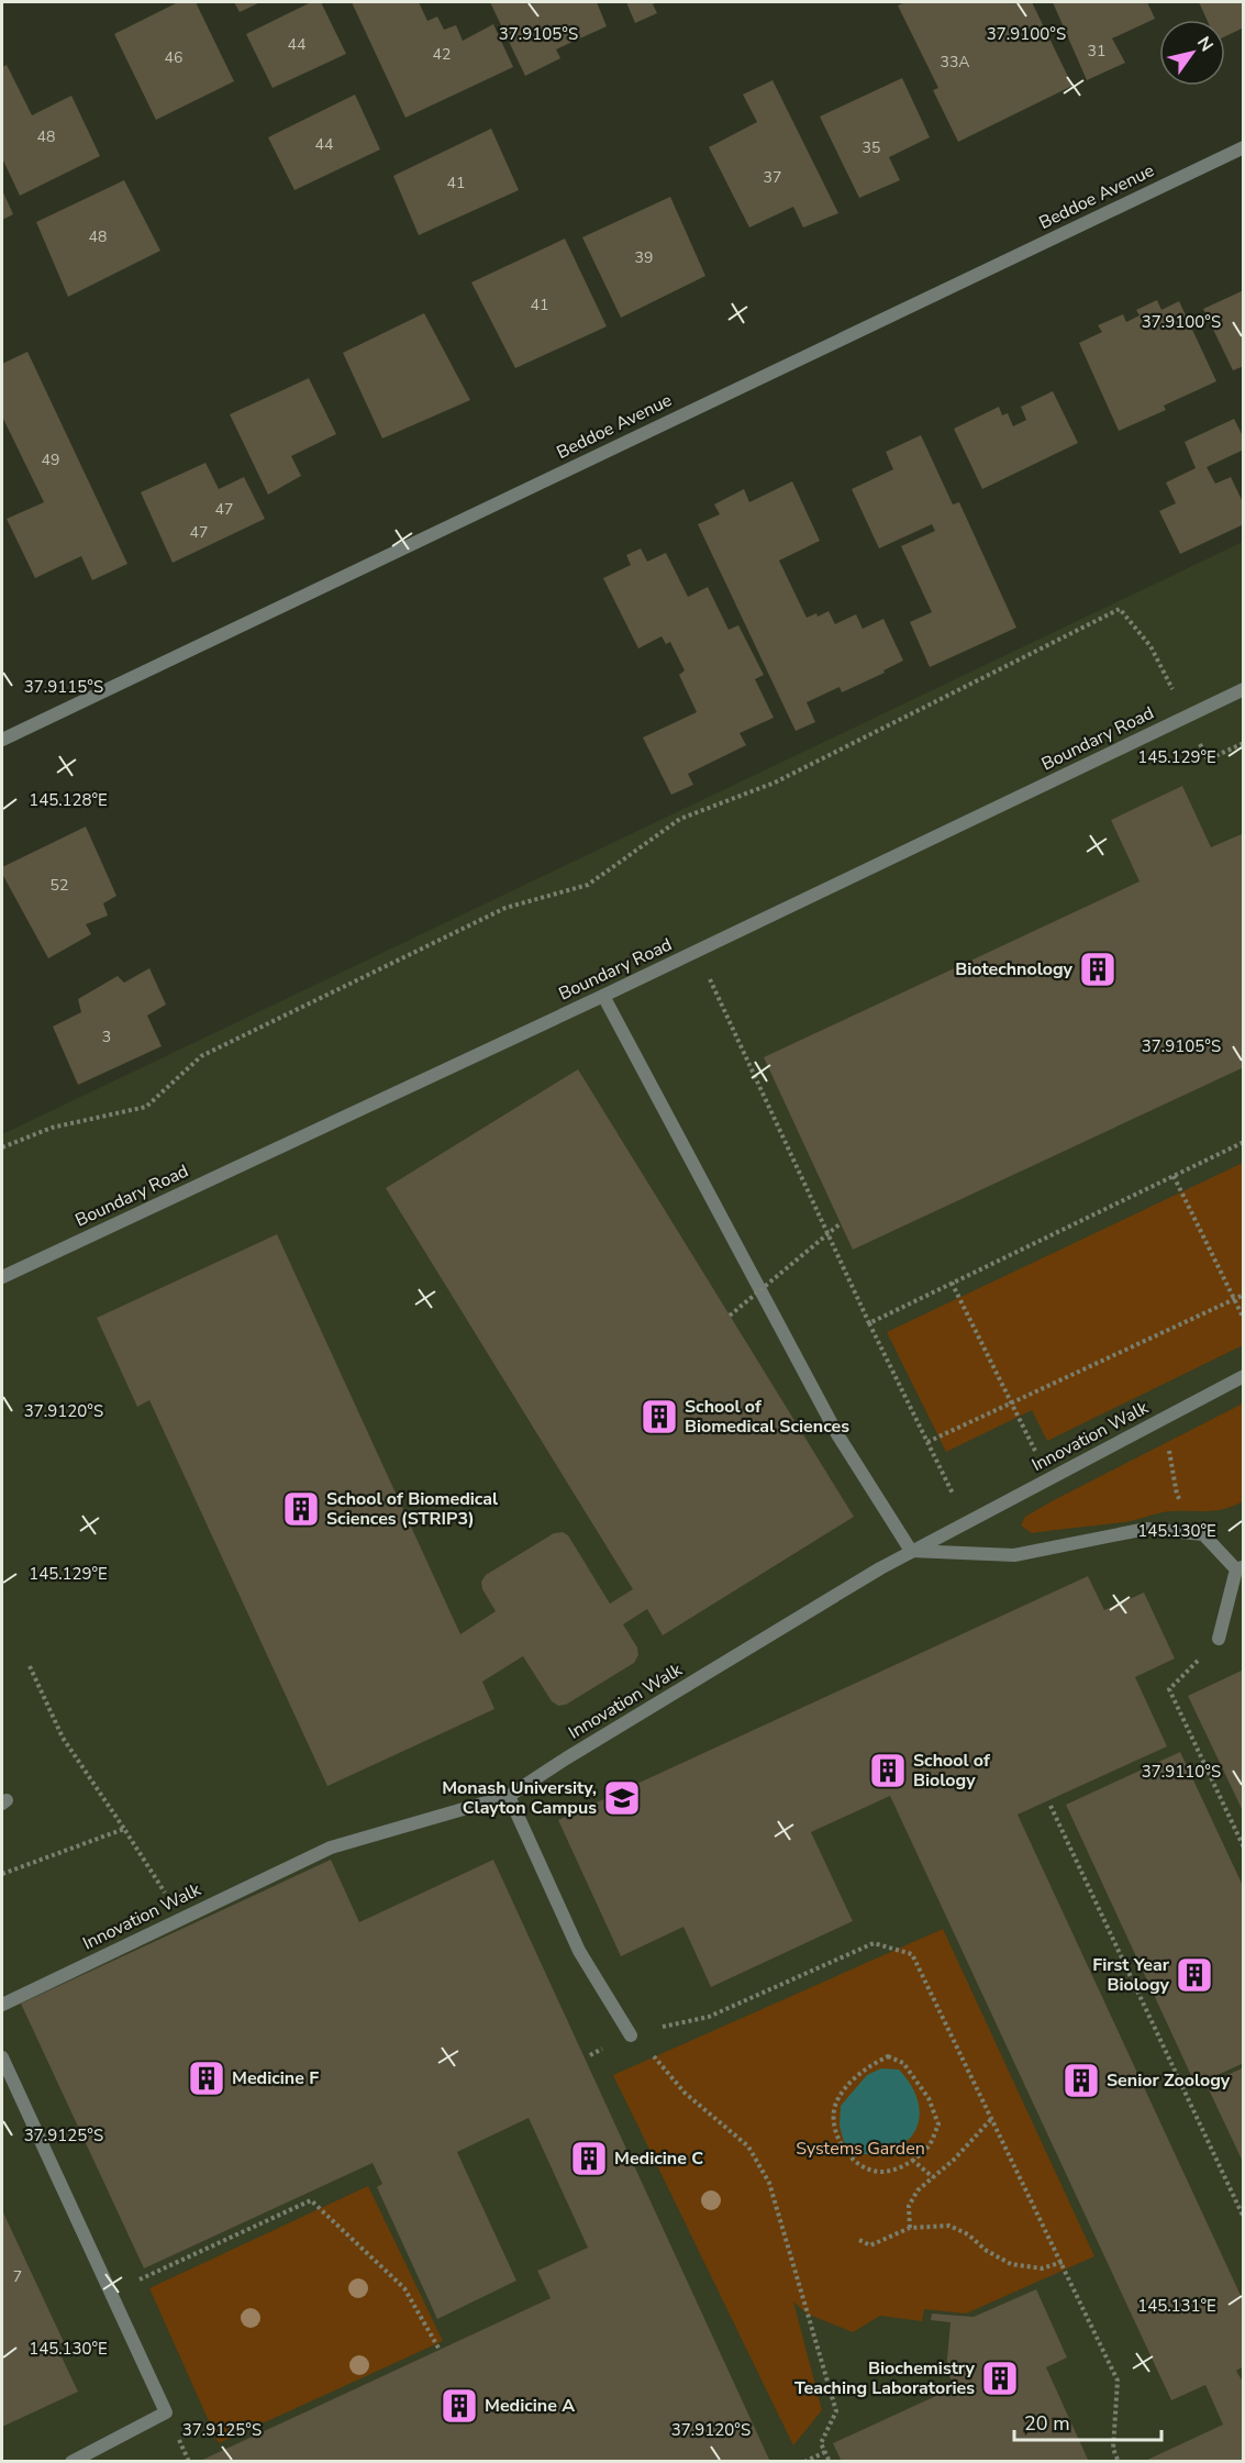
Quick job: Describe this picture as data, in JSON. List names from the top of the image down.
{
  "streets": {
    "street": ["Beddoe Avenue", "Boundary Road", "Innovation Walk"]
  },
  "parks": ["Systems Garden"],
  "places": {
    "building": [
      "Biotechnology",
      "School of Biomedical Sciences",
      "School of Biomedical Sciences (STRIP3)",
      "School of Biology",
      "First Year Biology",
      "Medicine F",
      "Senior Zoology",
      "Medicine C",
      "Biochemistry Teaching Laboratories",
      "Medicine A"
    ],
    "school or university": ["Monash University, Clayton Campus"]
  },
  "house_numbers": [
    "44",
    "31",
    "42",
    "46",
    "33A",
    "48",
    "44",
    "35",
    "37",
    "41",
    "48",
    "39",
    "41",
    "49",
    "47",
    "47",
    "52",
    "3",
    "7"
  ],
  "scale_bar": "20 m",
  "north": "top right",
  "coordinates": [
    "37.9105°S",
    "37.9100°S",
    "37.9115°S",
    "145.129°E",
    "145.128°E",
    "37.9120°S",
    "145.130°E",
    "37.9110°S",
    "37.9125°S",
    "145.131°E"
  ]
}
